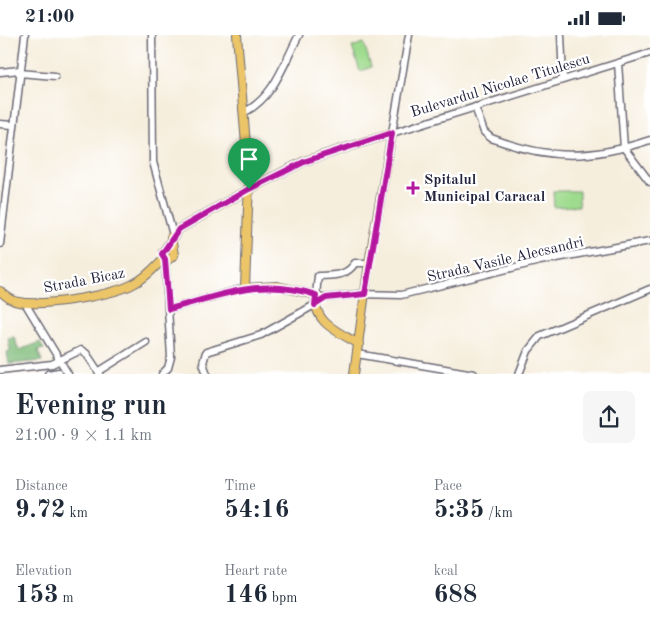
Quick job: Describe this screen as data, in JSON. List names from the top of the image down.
{
  "streets": {
    "main road": ["Bulevardul Nicolae Titulescu", "Strada Bicaz"],
    "street": ["Strada Vasile Alecsandri"]
  },
  "crossings": [
    ["Bulevardul Nicolae Titulescu", "Strada Bicaz"]
  ],
  "places": {
    "health": ["Spitalul Municipal Caracal"]
  },
  "page": {
    "status": "21:00",
    "heading": ["Evening run", "21:00 · 9 × 1.1 km"],
    "stats": [
      ["Distance", "9.72 km"],
      ["Time", "54:16"],
      ["Pace", "5:35 /km"],
      ["Elevation", "153 m"],
      ["Heart rate", "146 bpm"],
      ["kcal", "688"]
    ]
  }
}
